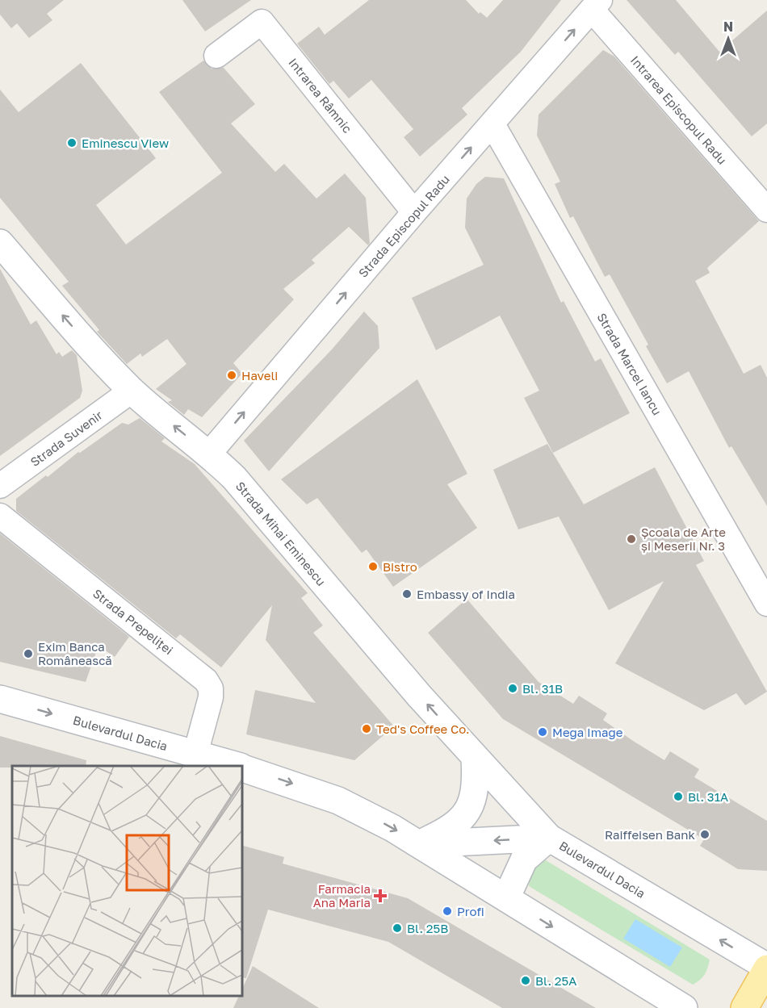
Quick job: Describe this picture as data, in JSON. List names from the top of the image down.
{
  "streets": {
    "main road": ["Strada Mihai Eminescu", "Bulevardul Dacia"],
    "street": [
      "Intrarea Râmnic",
      "Intrarea Episcopul Radu",
      "Strada Episcopul Radu",
      "Strada Marcel Iancu",
      "Strada Suvenir",
      "Strada Prepeliței"
    ]
  },
  "crossings": [
    ["Intrarea Râmnic", "Strada Episcopul Radu"],
    ["Intrarea Episcopul Radu", "Strada Episcopul Radu"],
    ["Strada Episcopul Radu", "Strada Marcel Iancu"],
    ["Strada Episcopul Radu", "Strada Mihai Eminescu"],
    ["Strada Suvenir", "Strada Mihai Eminescu"],
    ["Strada Mihai Eminescu", "Bulevardul Dacia"],
    ["Strada Prepeliței", "Bulevardul Dacia"]
  ],
  "one_way": ["Strada Episcopul Radu", "Strada Mihai Eminescu"],
  "places": {
    "other": [
      "Eminescu View",
      "Haveli",
      "Școala de Arte și Meserii Nr. 3",
      "Bistro",
      "Embassy of India",
      "Exim Banca Românească",
      "Bl. 31B",
      "Ted's Coffee Co.",
      "Mega Image",
      "Bl. 31A",
      "Raiffeisen Bank",
      "Profi",
      "Bl. 25B",
      "Bl. 25A"
    ],
    "health": ["Farmacia Ana Maria"]
  },
  "north": "top"
}
